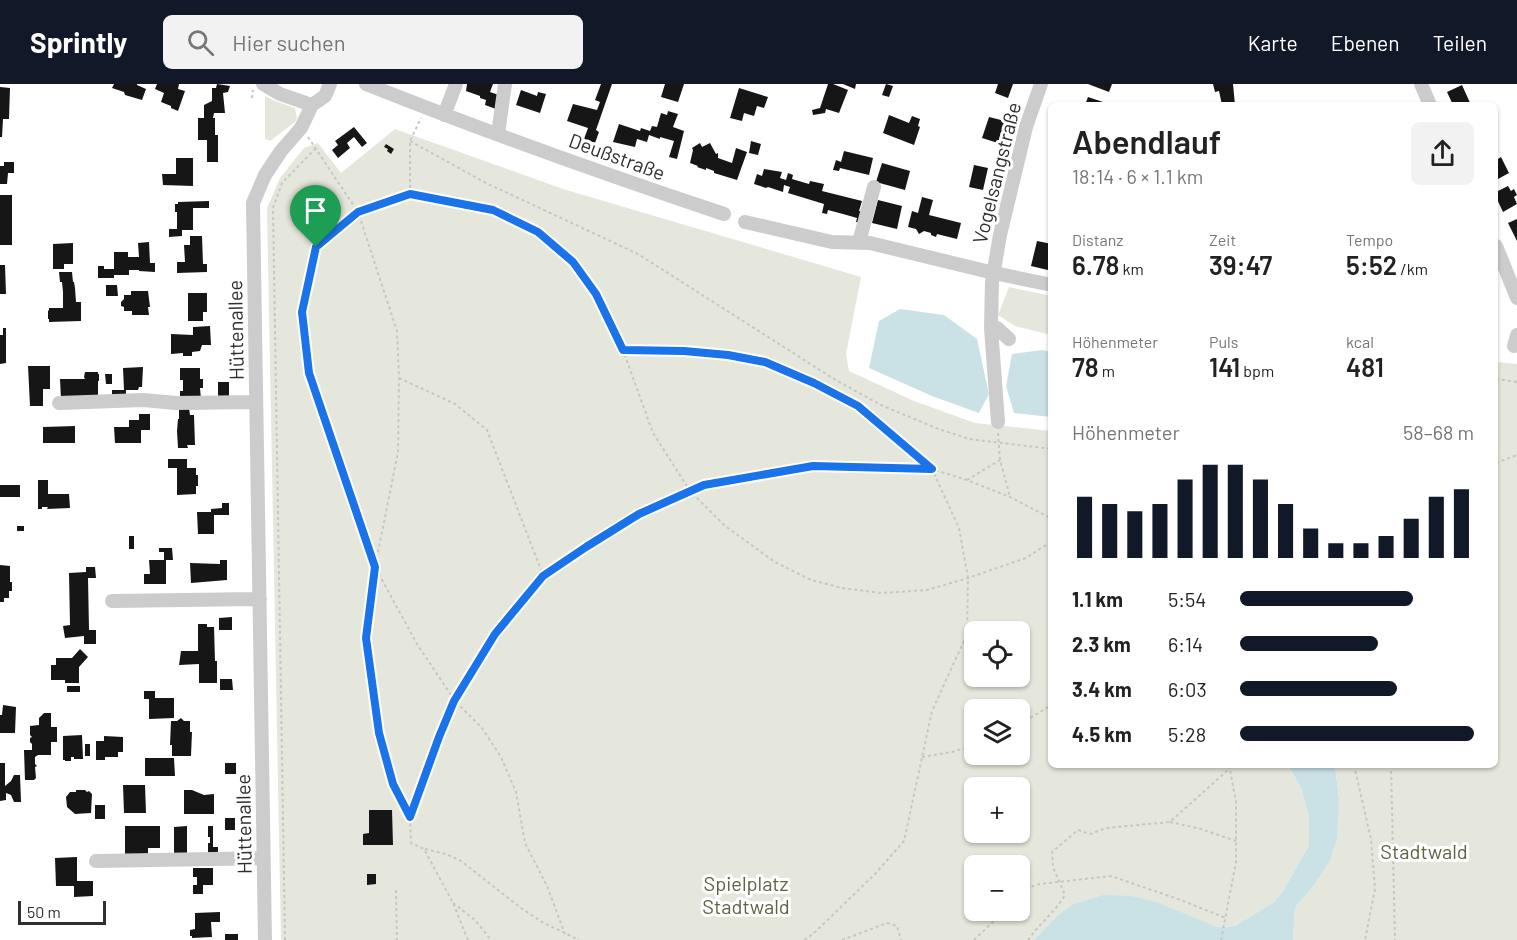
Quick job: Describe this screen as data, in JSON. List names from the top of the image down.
{
  "streets": {
    "street": ["Deußstraße", "Vogelsangstraße", "Hüttenallee"]
  },
  "parks": ["Stadtwald", "Spielplatz Stadtwald"],
  "scale_bar": "50 m",
  "page": {
    "header": "Sprintly",
    "search": "Hier suchen",
    "nav": ["Karte", "Ebenen", "Teilen"],
    "heading": ["Abendlauf", "18:14 · 6 × 1.1 km"],
    "stats": [
      ["Distanz", "6.78 km"],
      ["Zeit", "39:47"],
      ["Tempo", "5:52 /km"],
      ["Höhenmeter", "78 m"],
      ["Puls", "141 bpm"],
      ["kcal", "481"]
    ],
    "chart": ["Höhenmeter", "58–68 m"],
    "list": [
      {
        "name": "1.1 km",
        "note": "5:54"
      },
      {
        "name": "2.3 km",
        "note": "6:14"
      },
      {
        "name": "3.4 km",
        "note": "6:03"
      },
      {
        "name": "4.5 km",
        "note": "5:28"
      }
    ],
    "map_buttons": ["+", "−"],
    "scale": "50 m"
  }
}
